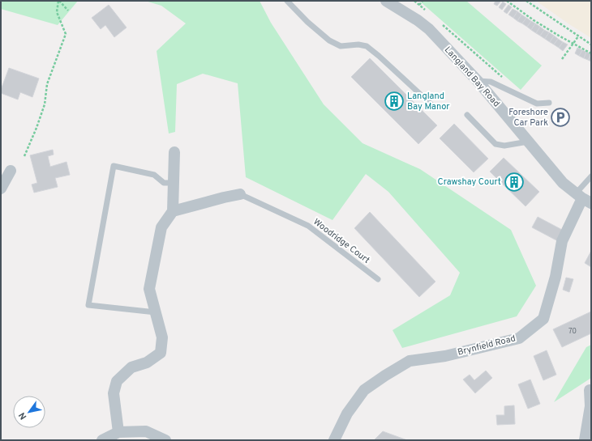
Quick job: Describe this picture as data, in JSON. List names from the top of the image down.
{
  "streets": {
    "street": ["Langland Bay Road", "Brynfield Road"],
    "lane": ["Woodridge Court"]
  },
  "crossings": [
    ["Langland Bay Road", "Brynfield Road"]
  ],
  "places": {
    "building": ["Langland Bay Manor", "Crawshay Court"],
    "parking": ["Foreshore Car Park"]
  },
  "house_numbers": ["70"],
  "north": "bottom left"
}
